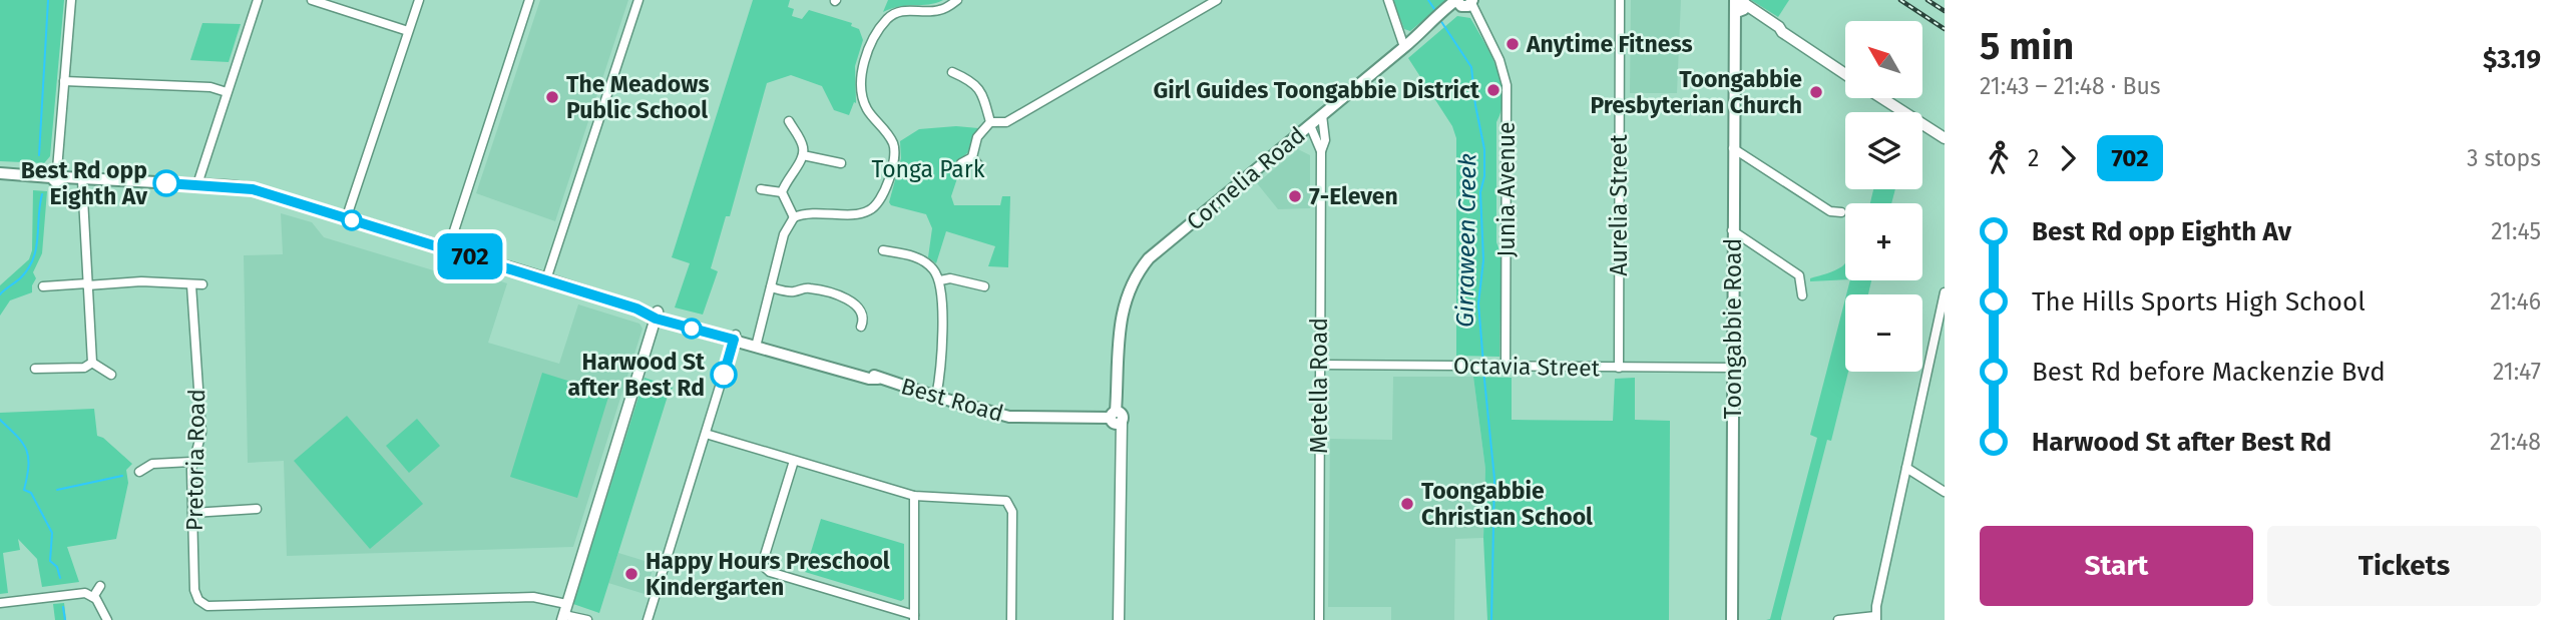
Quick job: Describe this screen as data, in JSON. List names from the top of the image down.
{
  "streets": {
    "main road": ["Cornelia Road", "Toongabbie Road", "Best Road"],
    "street": [
      "Junia Avenue",
      "Aurelia Street",
      "Octavia Street",
      "Metella Road",
      "Pretoria Road"
    ]
  },
  "crossings": [
    ["Cornelia Road", "Junia Avenue"],
    ["Cornelia Road", "Metella Road"],
    ["Cornelia Road", "Best Road"],
    ["Junia Avenue", "Octavia Street"],
    ["Aurelia Street", "Octavia Street"],
    ["Toongabbie Road", "Octavia Street"],
    ["Octavia Street", "Metella Road"]
  ],
  "water": ["Girraween Creek"],
  "parks": ["Tonga Park"],
  "places": [
    "Anytime Fitness",
    "Girl Guides Toongabbie District",
    "Toongabbie Presbyterian Church",
    "The Meadows Public School",
    "Best Rd opp Eighth Av",
    "7-Eleven",
    "Harwood St after Best Rd",
    "Toongabbie Christian School",
    "Happy Hours Preschool Kindergarten"
  ],
  "lines": ["bus line 702"],
  "north": "top left",
  "page": {
    "on_map": "702",
    "heading": ["5 min", "21:43 – 21:48 · Bus", "$3.19"],
    "map_buttons": ["+", "−"],
    "legs": ["2", "702", "3 stops"],
    "list": [
      {
        "name": "Best Rd opp Eighth Av",
        "value": "21:45"
      },
      {
        "name": "The Hills Sports High School",
        "value": "21:46"
      },
      {
        "name": "Best Rd before Mackenzie Bvd",
        "value": "21:47"
      },
      {
        "name": "Harwood St after Best Rd",
        "value": "21:48"
      }
    ],
    "buttons": ["Start", "Tickets"]
  }
}
